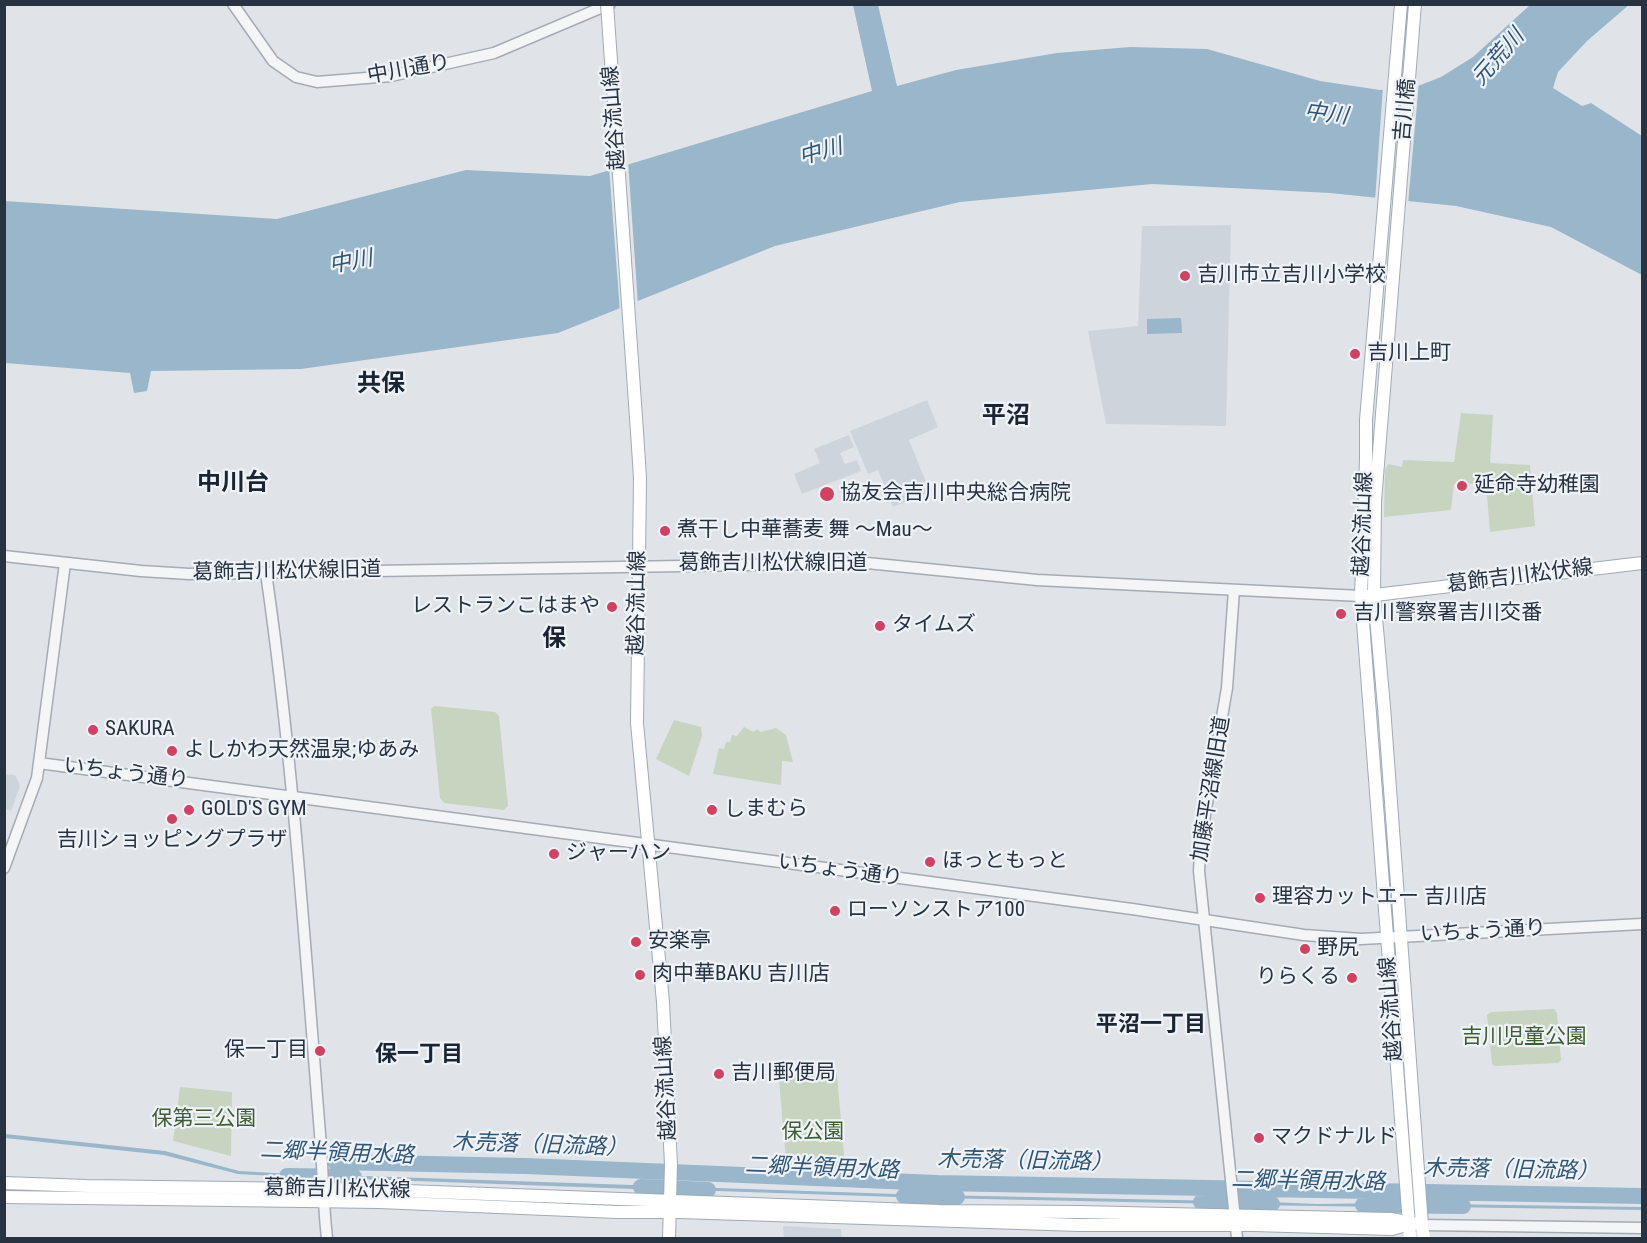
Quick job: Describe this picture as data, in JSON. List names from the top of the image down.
{
  "streets": {
    "main road": ["吉川橋", "越谷流山線", "葛飾吉川松伏線"],
    "street": [
      "中川通り",
      "葛飾吉川松伏線旧道",
      "いちょう通り",
      "加藤平沼線旧道"
    ]
  },
  "crossings": [
    ["中川通り", "越谷流山線"],
    ["吉川橋", "越谷流山線"],
    ["越谷流山線", "葛飾吉川松伏線旧道"],
    ["越谷流山線", "葛飾吉川松伏線"],
    ["越谷流山線", "いちょう通り"],
    ["葛飾吉川松伏線旧道", "葛飾吉川松伏線"],
    ["葛飾吉川松伏線旧道", "加藤平沼線旧道"],
    ["いちょう通り", "加藤平沼線旧道"]
  ],
  "districts": [
    "共保",
    "平沼",
    "中川台",
    "保",
    "平沼一丁目",
    "保一丁目"
  ],
  "water": [
    "元荒川",
    "中川",
    "木売落（旧流路）",
    "二郷半領用水路"
  ],
  "parks": ["吉川児童公園", "保第三公園", "保公園"],
  "places": [
    "吉川市立吉川小学校",
    "吉川上町",
    "延命寺幼稚園",
    "協友会吉川中央総合病院",
    "煮干し中華蕎麦 舞 〜Mau〜",
    "レストランこはまや",
    "吉川警察署吉川交番",
    "タイムズ",
    "SAKURA",
    "よしかわ天然温泉;ゆあみ",
    "GOLD'S GYM",
    "しまむら",
    "吉川ショッピングプラザ",
    "ジャーハン",
    "ほっともっと",
    "理容カットエー 吉川店",
    "ローソンストア100",
    "安楽亭",
    "野尻",
    "肉中華BAKU 吉川店",
    "りらくる",
    "保一丁目",
    "吉川郵便局",
    "マクドナルド"
  ]
}
